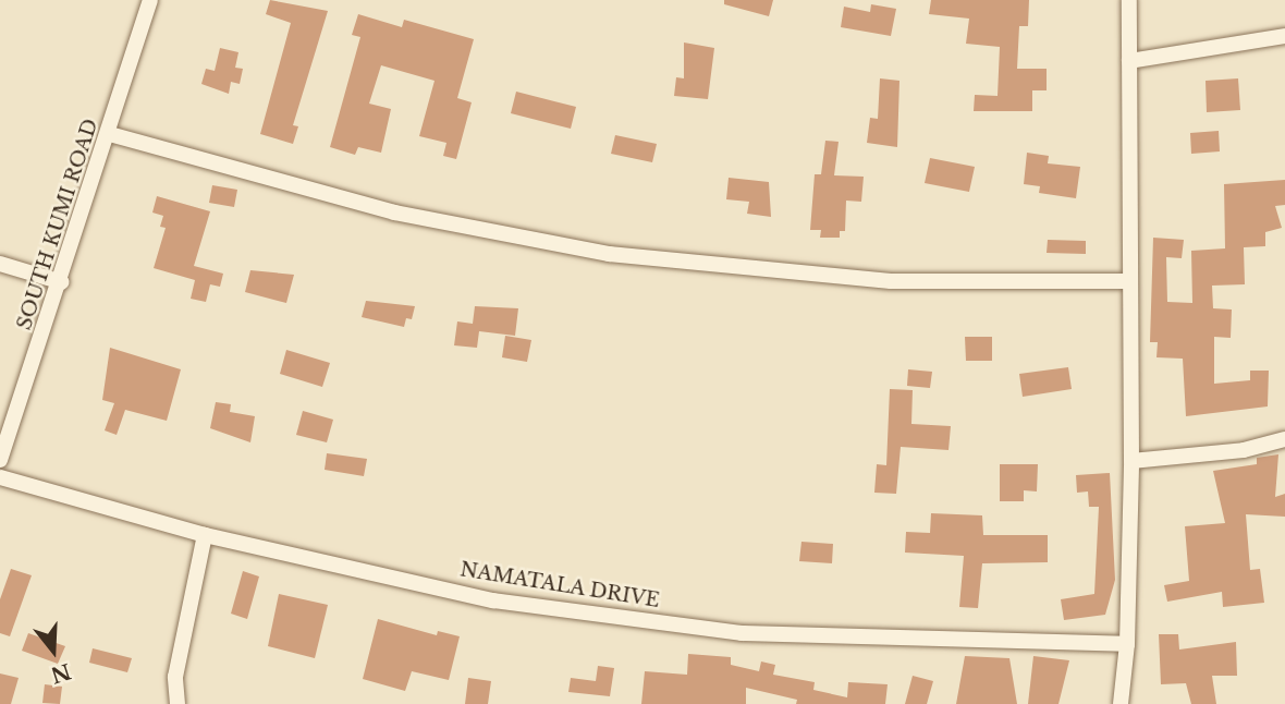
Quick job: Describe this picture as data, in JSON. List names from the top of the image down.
{
  "streets": {
    "street": ["SOUTH KUMI ROAD", "NAMATALA DRIVE"]
  },
  "north": "bottom"
}
